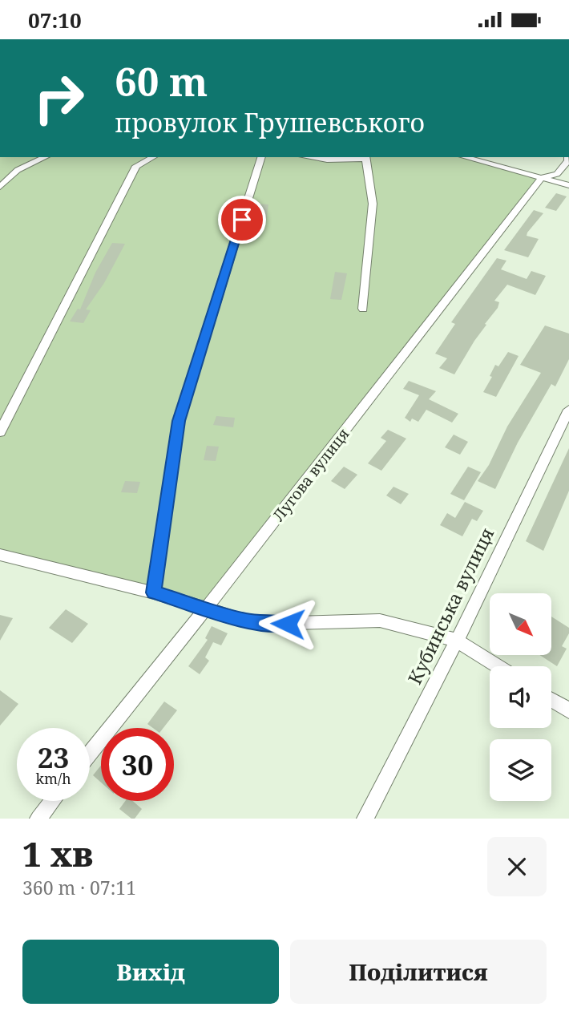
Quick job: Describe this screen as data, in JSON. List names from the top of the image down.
{
  "streets": {
    "street": ["Лугова вулиця", "Кубинська вулиця"]
  },
  "north": "bottom right",
  "page": {
    "status": "07:10",
    "turn": ["60 m", "провулок Грушевського"],
    "speed": "23 km/h",
    "limit": "30",
    "heading": ["1 хв", "360 m · 07:11"],
    "buttons": ["Вихід", "Поділитися"]
  }
}
